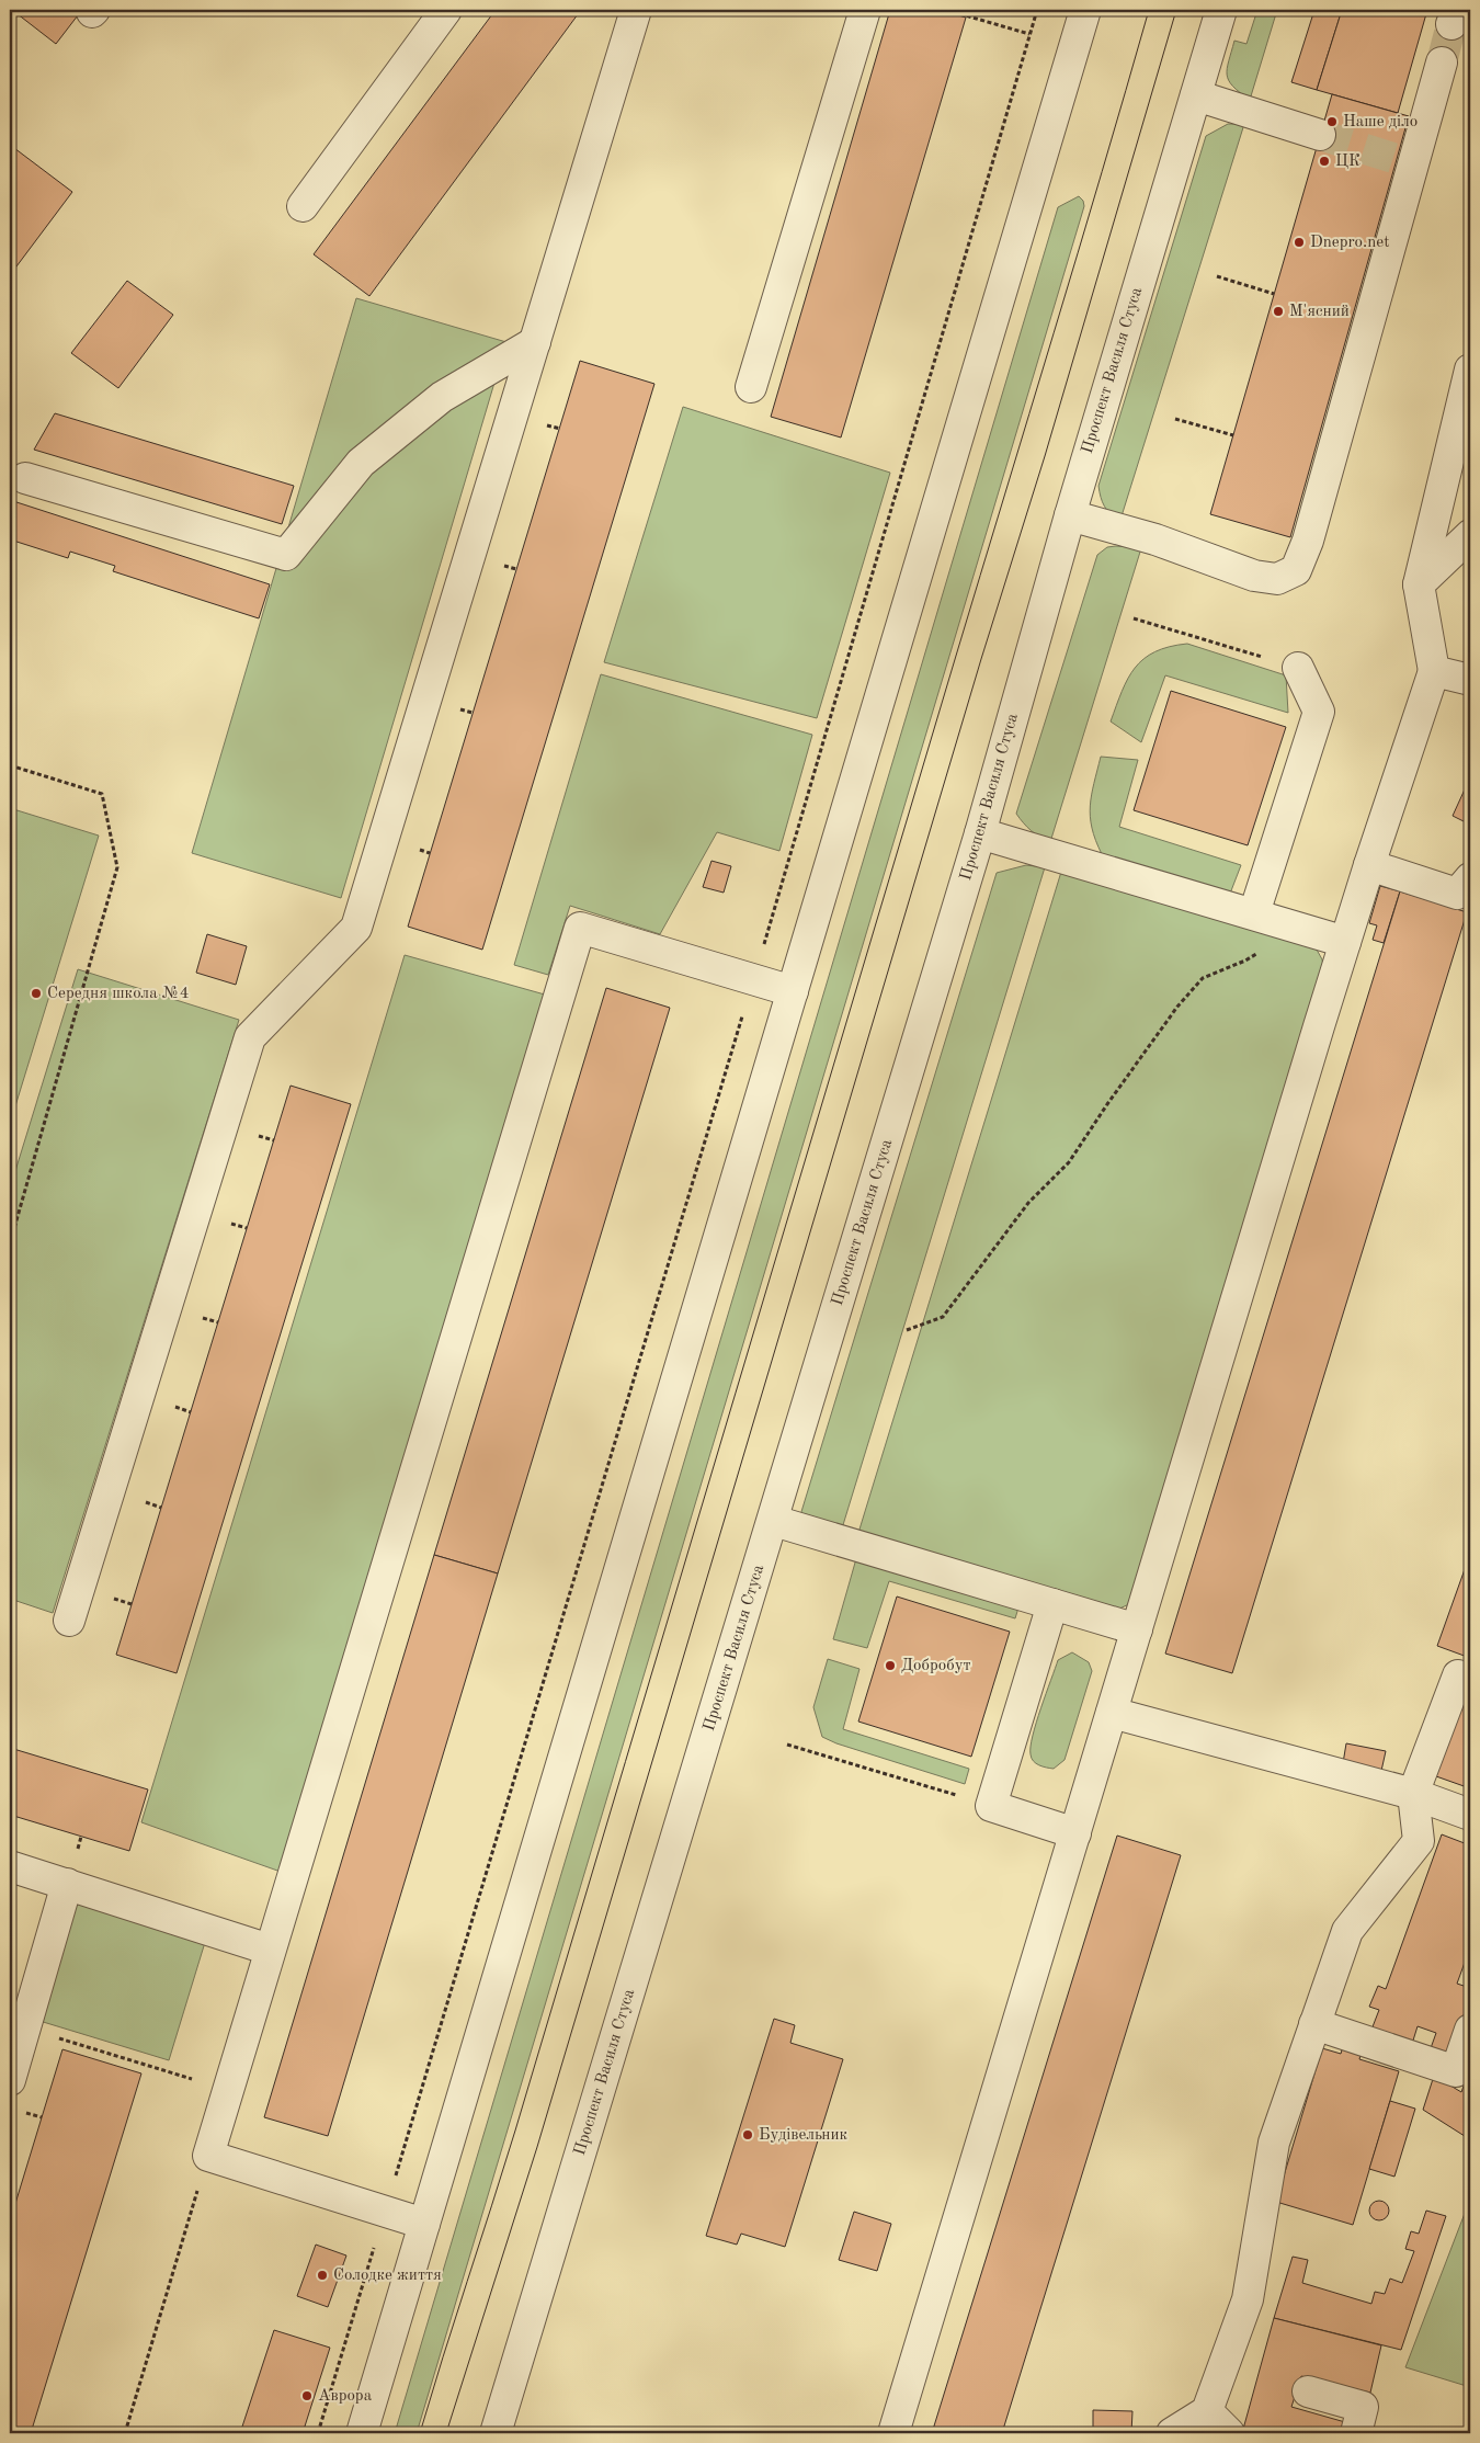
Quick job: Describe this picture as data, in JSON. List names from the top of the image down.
{
  "streets": {
    "street": ["Проспект Василя Стуса"]
  },
  "places": [
    "Наше діло",
    "ЦК",
    "Dnepro.net",
    "М'ясний",
    "Середня школа №4",
    "Добробут",
    "Будівельник",
    "Солодке життя",
    "Аврора"
  ]
}
